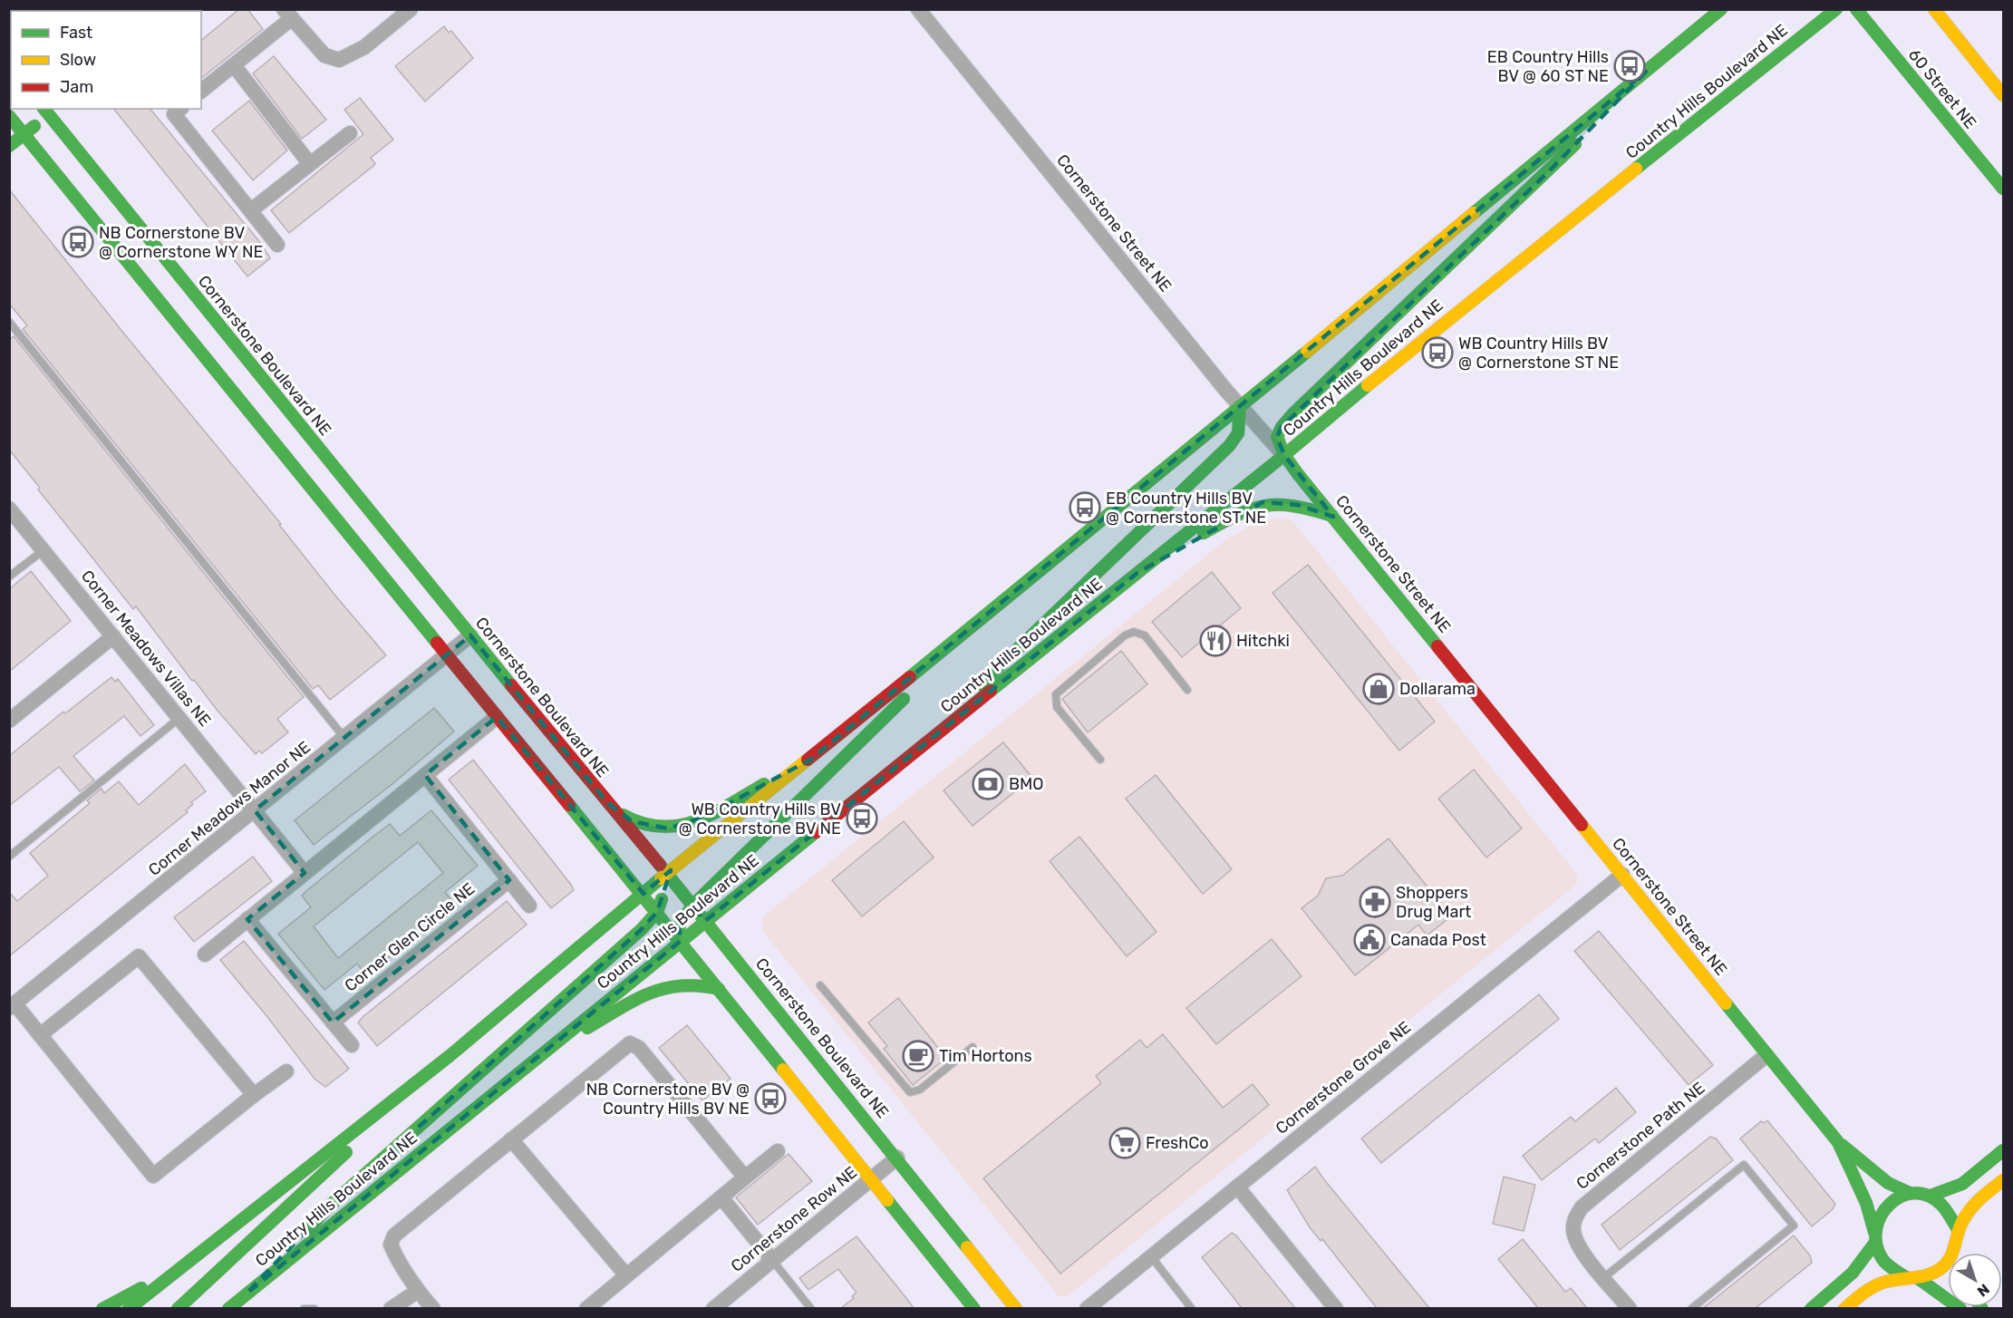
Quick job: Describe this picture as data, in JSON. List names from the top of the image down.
{
  "streets": {
    "main road": [
      "60 Street NE",
      "Country Hills Boulevard NE",
      "Cornerstone Street NE",
      "Cornerstone Boulevard NE"
    ],
    "street": [
      "Corner Meadows Villas NE",
      "Corner Meadows Manor NE",
      "Corner Glen Circle NE",
      "Cornerstone Grove NE",
      "Cornerstone Path NE",
      "Cornerstone Row NE"
    ]
  },
  "crossings": [
    ["Country Hills Boulevard NE", "Cornerstone Street NE"],
    ["Country Hills Boulevard NE", "Cornerstone Boulevard NE"],
    ["Cornerstone Street NE", "Cornerstone Grove NE"],
    ["Cornerstone Street NE", "Cornerstone Path NE"],
    ["Cornerstone Boulevard NE", "Corner Meadows Manor NE"],
    ["Cornerstone Boulevard NE", "Cornerstone Row NE"],
    ["Corner Meadows Villas NE", "Corner Meadows Manor NE"]
  ],
  "places": {
    "bus stop": [
      "EB Country Hills BV @ 60 ST NE",
      "NB Cornerstone BV @ Cornerstone WY NE",
      "WB Country Hills BV @ Cornerstone ST NE",
      "EB Country Hills BV @ Cornerstone ST NE",
      "WB Country Hills BV @ Cornerstone BV NE",
      "NB Cornerstone BV @ Country Hills BV NE"
    ],
    "restaurant": ["Hitchki"],
    "shop": ["Dollarama"],
    "bank": ["BMO"],
    "pharmacy": ["Shoppers Drug Mart"],
    "public building": ["Canada Post"],
    "cafe": ["Tim Hortons"],
    "supermarket": ["FreshCo"]
  },
  "legend": ["Fast", "Slow", "Jam"],
  "north": "bottom right"
}
